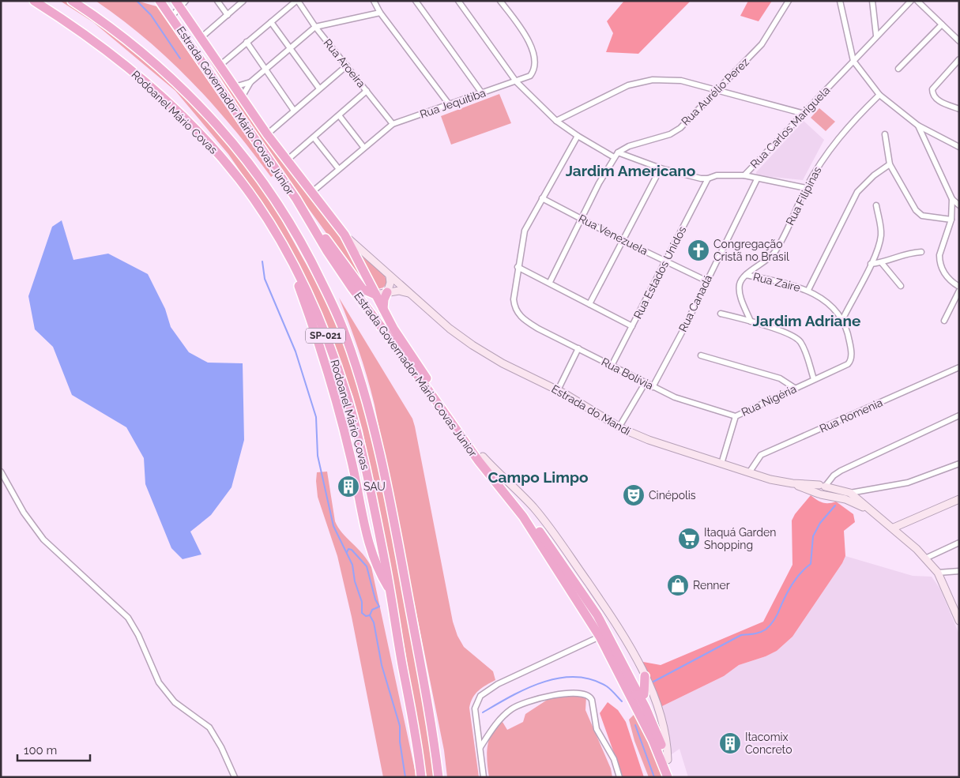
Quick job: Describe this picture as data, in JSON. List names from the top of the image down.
{
  "streets": {
    "highway": ["Estrada Governador Mário Covas Júnior", "Rodoanel Mário Covas", "SP-021"],
    "main road": ["Estrada do Mandi"],
    "street": [
      "Rua Aroeira",
      "Rua Aurélio Perez",
      "Rua Jequitiba",
      "Rua Carlos Mariguela",
      "Rua Filipinas",
      "Rua Venezuela",
      "Rua Estados Unidos",
      "Rua Zaire",
      "Rua Canadá",
      "Rua Bolívia",
      "Rua Nigéria",
      "Rua Romenia"
    ]
  },
  "crossings": [
    ["Rua Aroeira", "Rua Jequitiba"],
    ["Rua Aurélio Perez", "Rua Carlos Mariguela"],
    ["Rua Jequitiba", "Estrada Governador Mário Covas Júnior"],
    ["Estrada Governador Mário Covas Júnior", "Estrada do Mandi"],
    ["Rua Carlos Mariguela", "Rua Estados Unidos"],
    ["Rua Filipinas", "Rua Zaire"],
    ["Rua Venezuela", "Rua Estados Unidos"],
    ["Rua Venezuela", "Rua Canadá"],
    ["Rua Estados Unidos", "Rua Bolívia"],
    ["Rua Zaire", "Rua Nigéria"],
    ["Rua Canadá", "Rua Bolívia"],
    ["Rua Bolívia", "Rua Nigéria"],
    ["Rua Nigéria", "Estrada do Mandi"],
    ["Estrada do Mandi", "Rua Romenia"]
  ],
  "districts": ["Jardim Americano", "Jardim Adriane", "Campo Limpo"],
  "places": {
    "church": ["Congregação Cristã no Brasil"],
    "building": ["SAU", "Itacomix Concreto"],
    "theatre": ["Cinépolis"],
    "supermarket": ["Itaquá Garden Shopping"],
    "shop": ["Renner"]
  },
  "scale_bar": "100 m"
}
